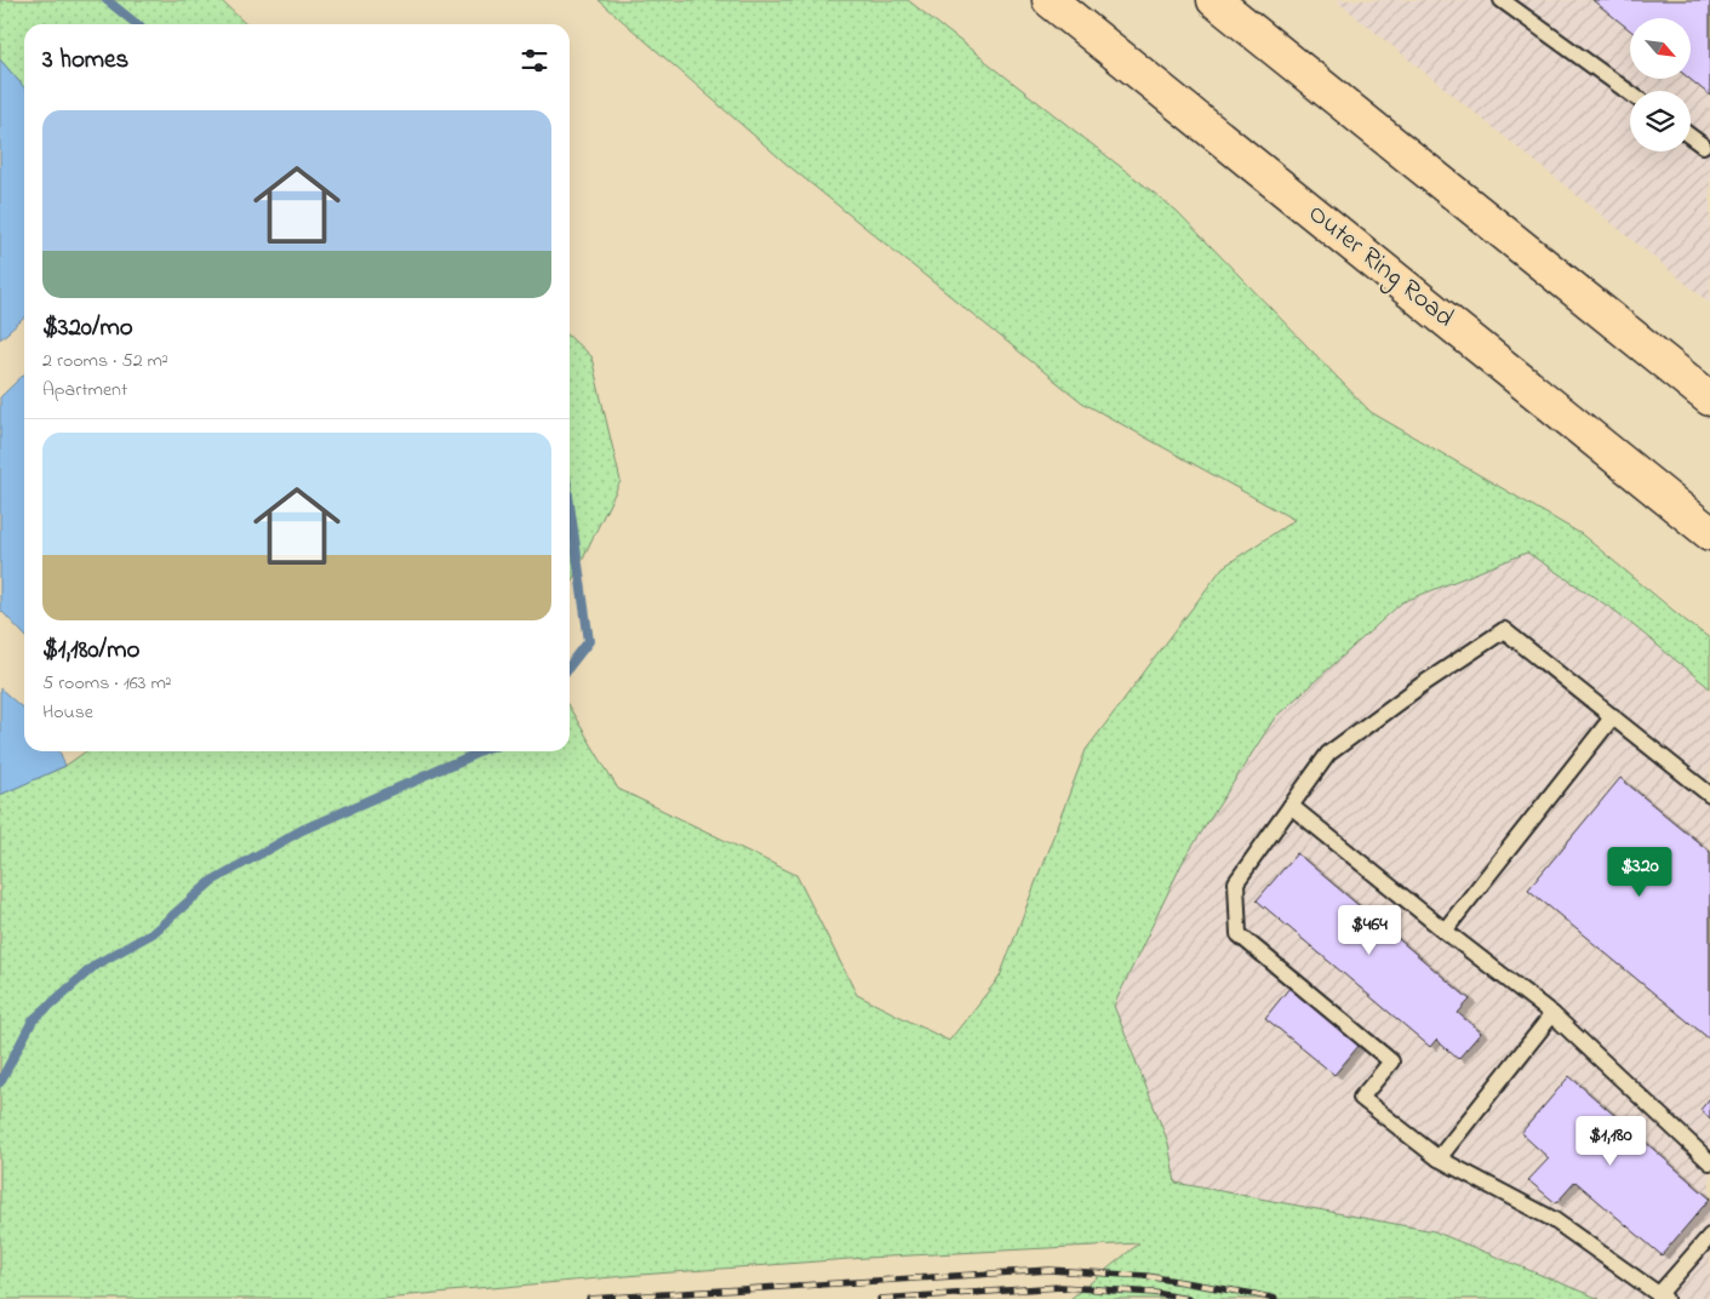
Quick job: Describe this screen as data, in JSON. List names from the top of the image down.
{
  "streets": {
    "highway": ["Outer Ring Road"]
  },
  "north": "bottom right",
  "page": {
    "heading": "3 homes",
    "list": [
      {
        "name": "$320/mo",
        "note": "2 rooms · 52 m² · Apartment"
      },
      {
        "name": "$1,180/mo",
        "note": "5 rooms · 163 m² · House"
      }
    ],
    "price": ["$320", "$464", "$1,180"]
  }
}
